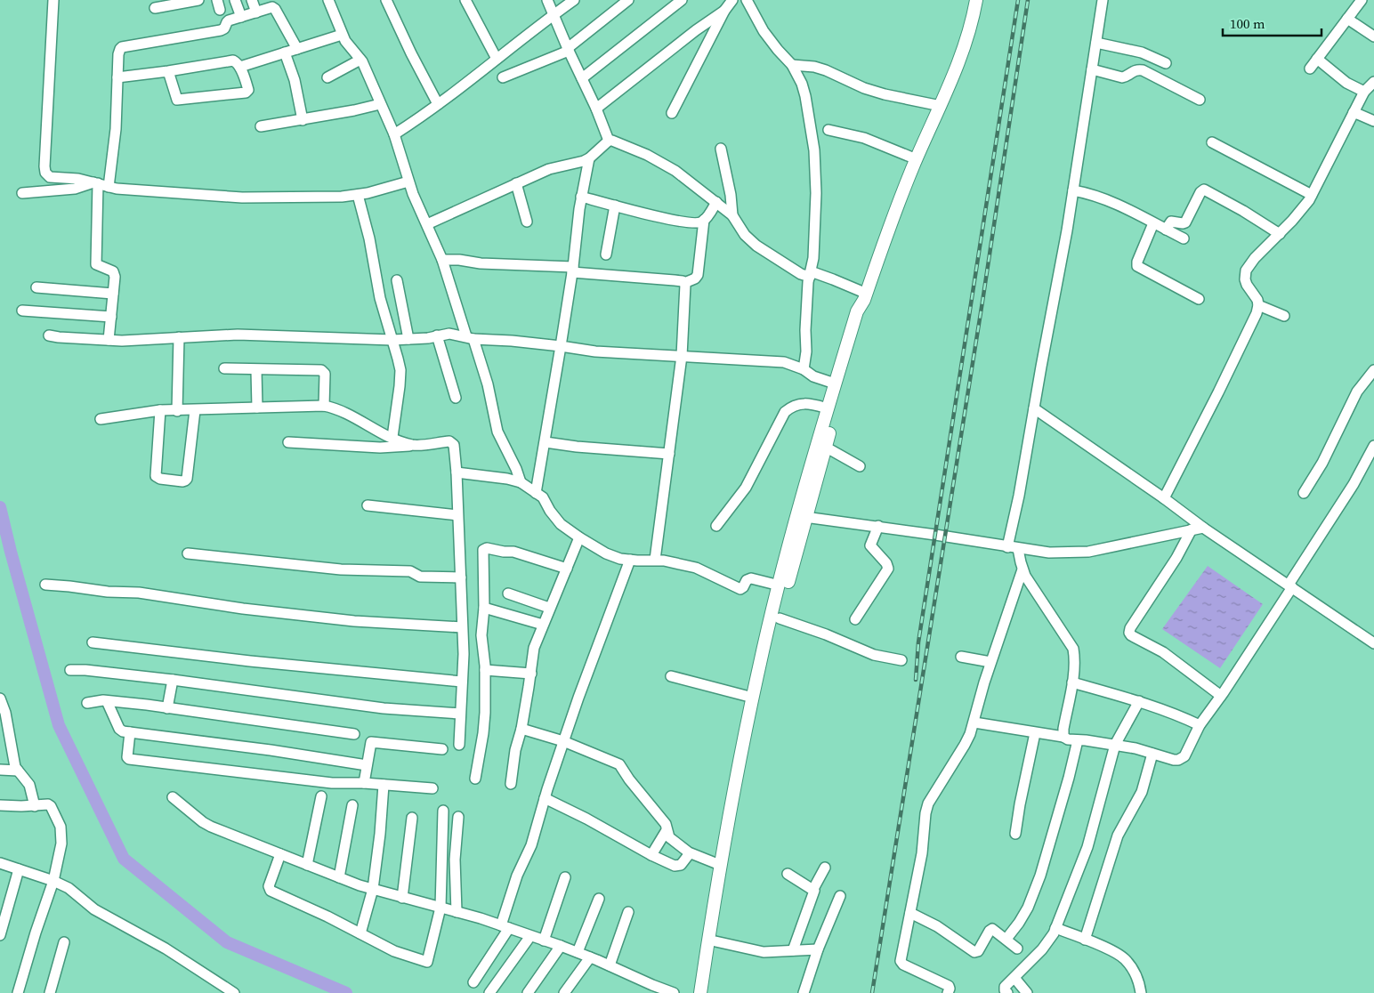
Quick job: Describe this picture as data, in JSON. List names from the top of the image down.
{
  "scale_bar": "100 m"
}
